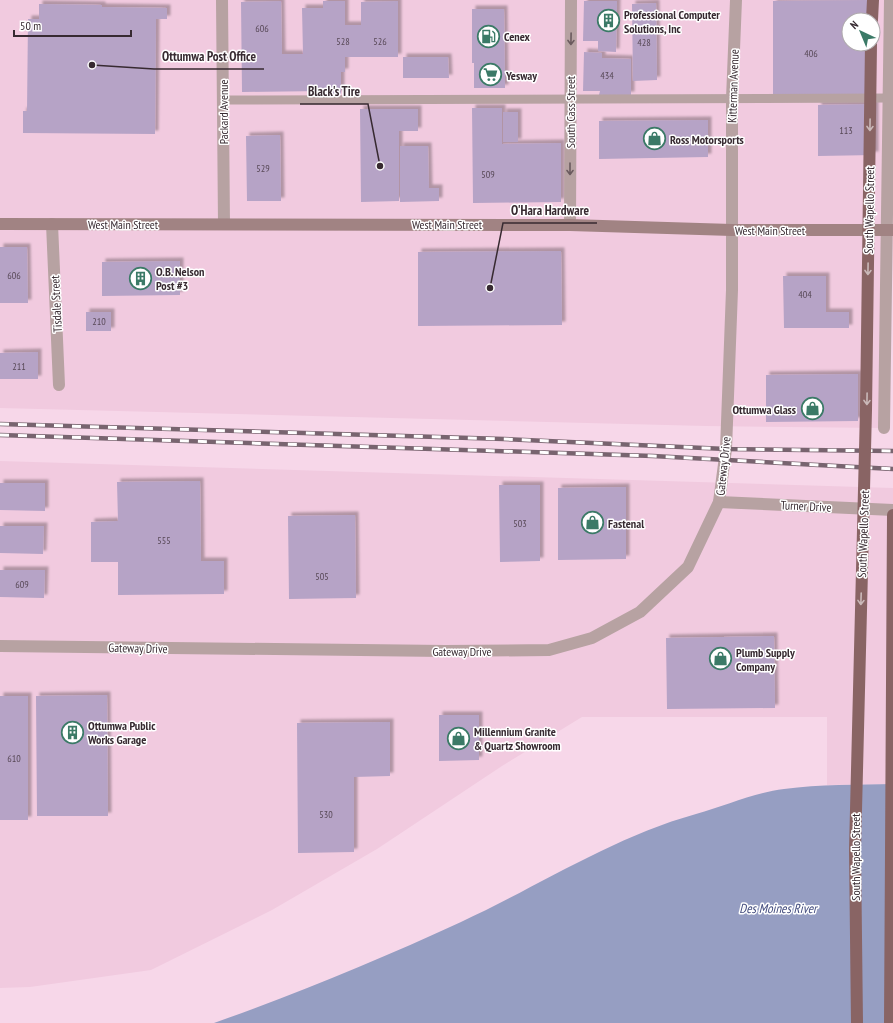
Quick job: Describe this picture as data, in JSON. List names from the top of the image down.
{
  "streets": {
    "highway": ["South Wapello Street"],
    "main road": ["West Main Street"],
    "street": [
      "Kitterman Avenue",
      "Packard Avenue",
      "South Cass Street",
      "Tisdale Street",
      "Gateway Drive",
      "Turner Drive"
    ]
  },
  "crossings": [
    ["Kitterman Avenue", "West Main Street"],
    ["Kitterman Avenue", "Gateway Drive"],
    ["Packard Avenue", "West Main Street"],
    ["South Cass Street", "West Main Street"],
    ["South Wapello Street", "West Main Street"],
    ["West Main Street", "Tisdale Street"],
    ["Gateway Drive", "Turner Drive"]
  ],
  "one_way": ["South Cass Street"],
  "water": ["Des Moines River"],
  "places": {
    "building": ["Professional Computer Solutions, Inc", "O.B. Nelson Post #3", "Ottumwa Public Works Garage"],
    "fuel station": ["Cenex"],
    "other": ["Ottumwa Post Office", "Black's Tire", "O'Hara Hardware"],
    "supermarket": ["Yesway"],
    "shop": [
      "Ross Motorsports",
      "Ottumwa Glass",
      "Fastenal",
      "Plumb Supply Company",
      "Millennium Granite & Quartz Showroom"
    ]
  },
  "house_numbers": [
    "606",
    "528",
    "526",
    "428",
    "406",
    "434",
    "113",
    "529",
    "509",
    "606",
    "404",
    "210",
    "211",
    "503",
    "555",
    "505",
    "609",
    "610",
    "530"
  ],
  "scale_bar": "50 m",
  "north": "top left"
}
